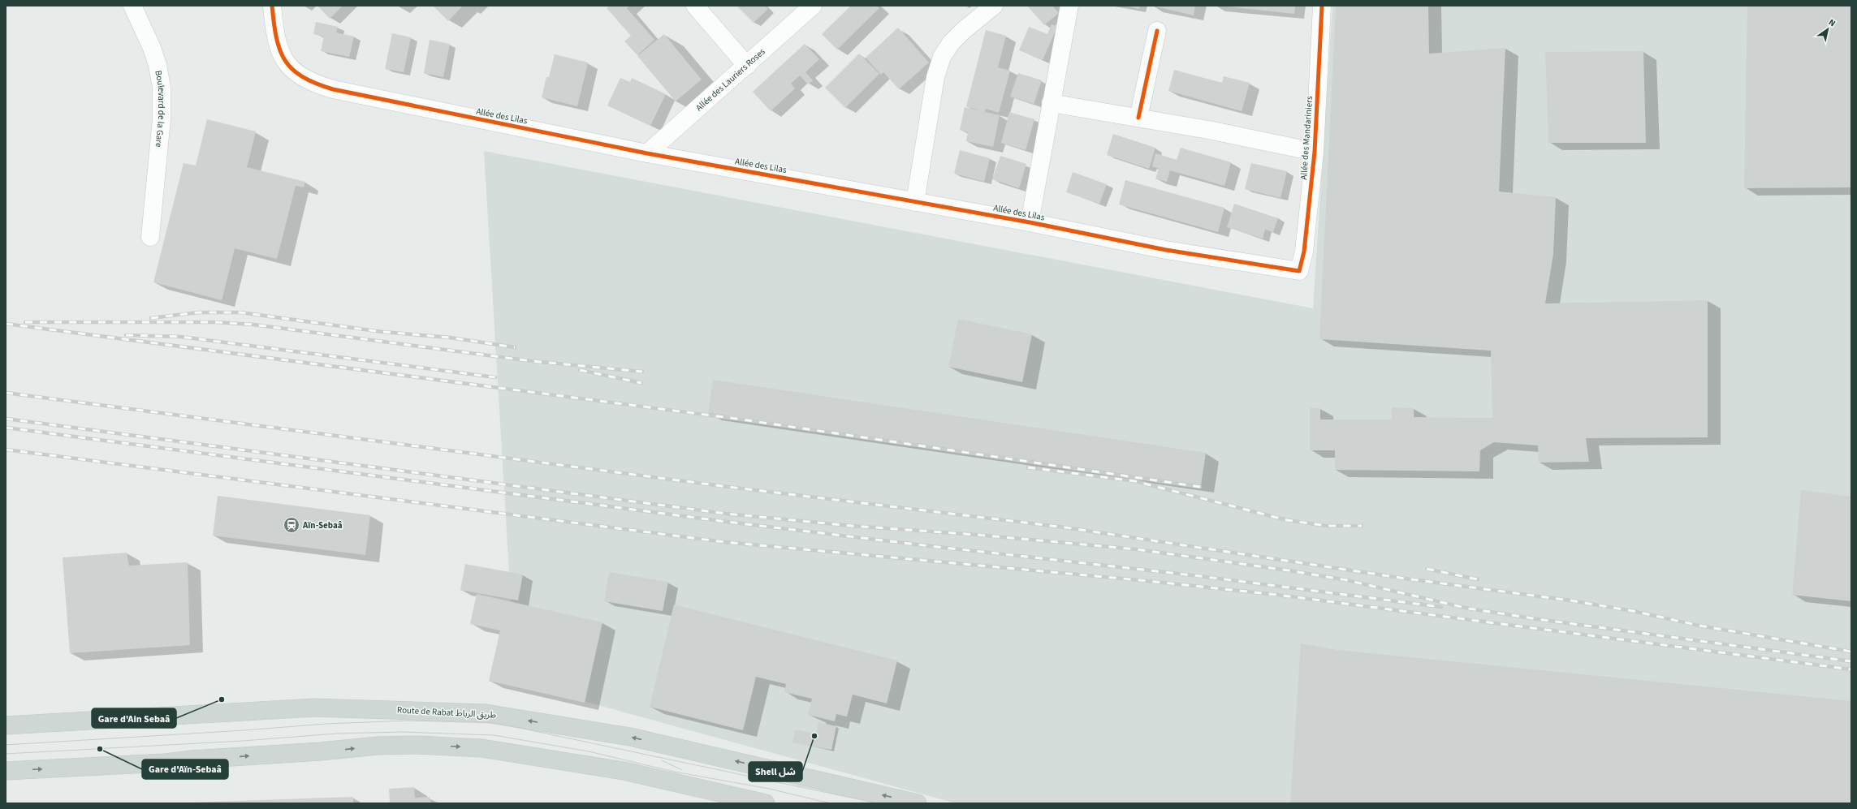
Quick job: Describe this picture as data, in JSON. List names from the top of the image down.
{
  "streets": {
    "main road": ["Route de Rabat طريق الرباط"],
    "street": [
      "Allée des Lauriers Roses",
      "Boulevard de la Gare",
      "Allée des Lilas",
      "Allée des Mandariniers"
    ]
  },
  "crossings": [
    ["Allée des Lauriers Roses", "Allée des Lilas"],
    ["Allée des Lilas", "Allée des Mandariniers"]
  ],
  "places": {
    "station": ["Aïn-Sebaâ"],
    "other": ["Gare d'Ain Sebaâ", "Shell شل", "Gare d'Aïn-Sebaâ"]
  },
  "north": "top right"
}
